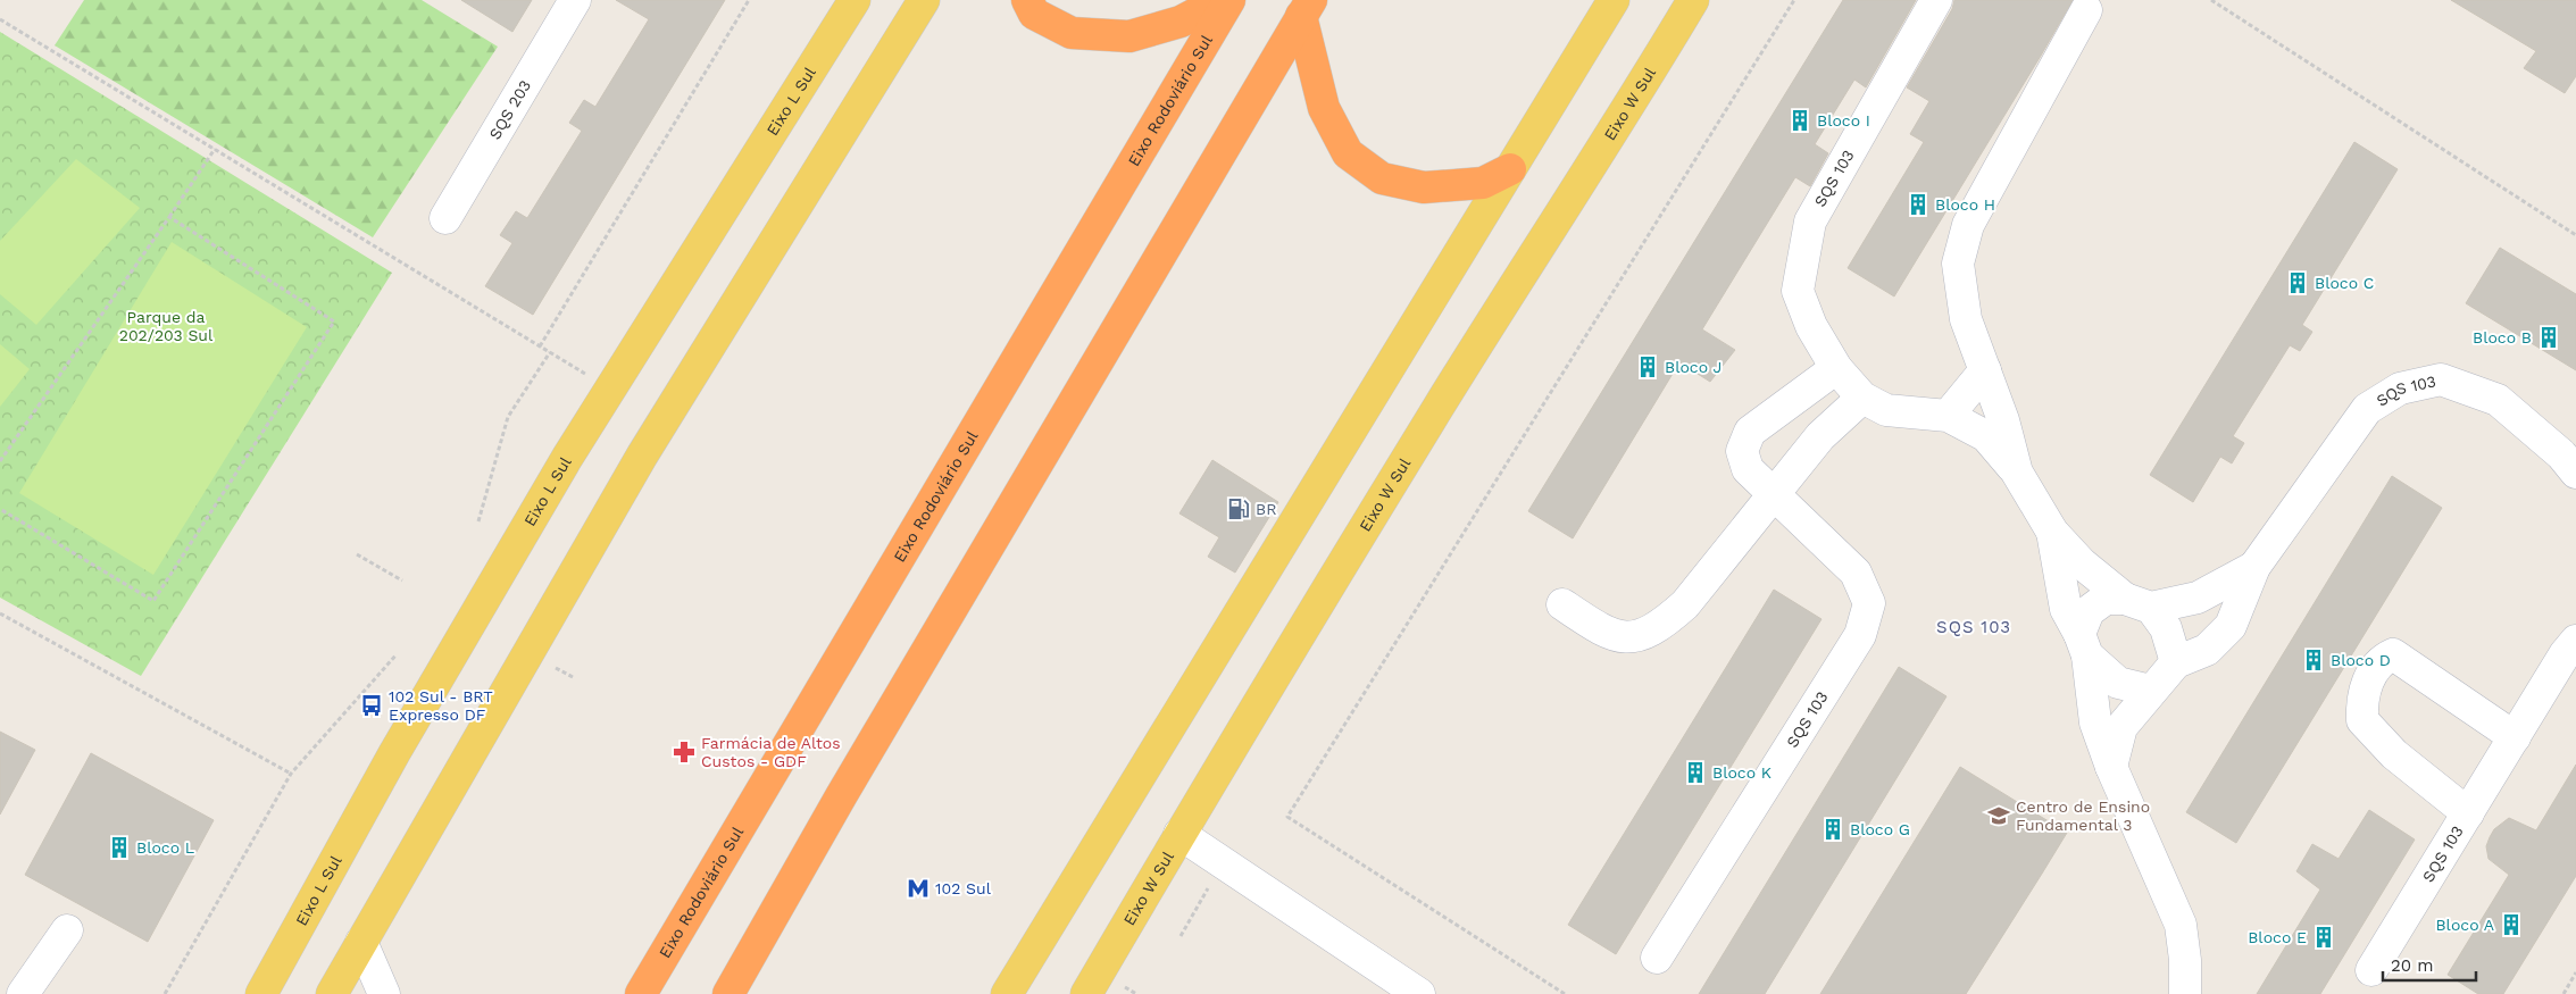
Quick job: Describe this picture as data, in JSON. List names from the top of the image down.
{
  "streets": {
    "highway": ["Eixo Rodoviário Sul"],
    "main road": ["Eixo L Sul", "Eixo W Sul"],
    "street": ["SQS 203", "SQS 103"]
  },
  "districts": ["SQS 103"],
  "parks": ["Parque da 202/203 Sul"],
  "places": {
    "building": [
      "Bloco I",
      "Bloco H",
      "Bloco C",
      "Bloco B",
      "Bloco J",
      "Bloco D",
      "Bloco K",
      "Bloco G",
      "Bloco L",
      "Bloco A",
      "Bloco E"
    ],
    "fuel station": ["BR"],
    "bus stop": ["102 Sul - BRT Expresso DF"],
    "pharmacy": ["Farmácia de Altos Custos - GDF"],
    "school or university": ["Centro de Ensino Fundamental 3"],
    "metro station": ["102 Sul"]
  },
  "scale_bar": "20 m"
}
